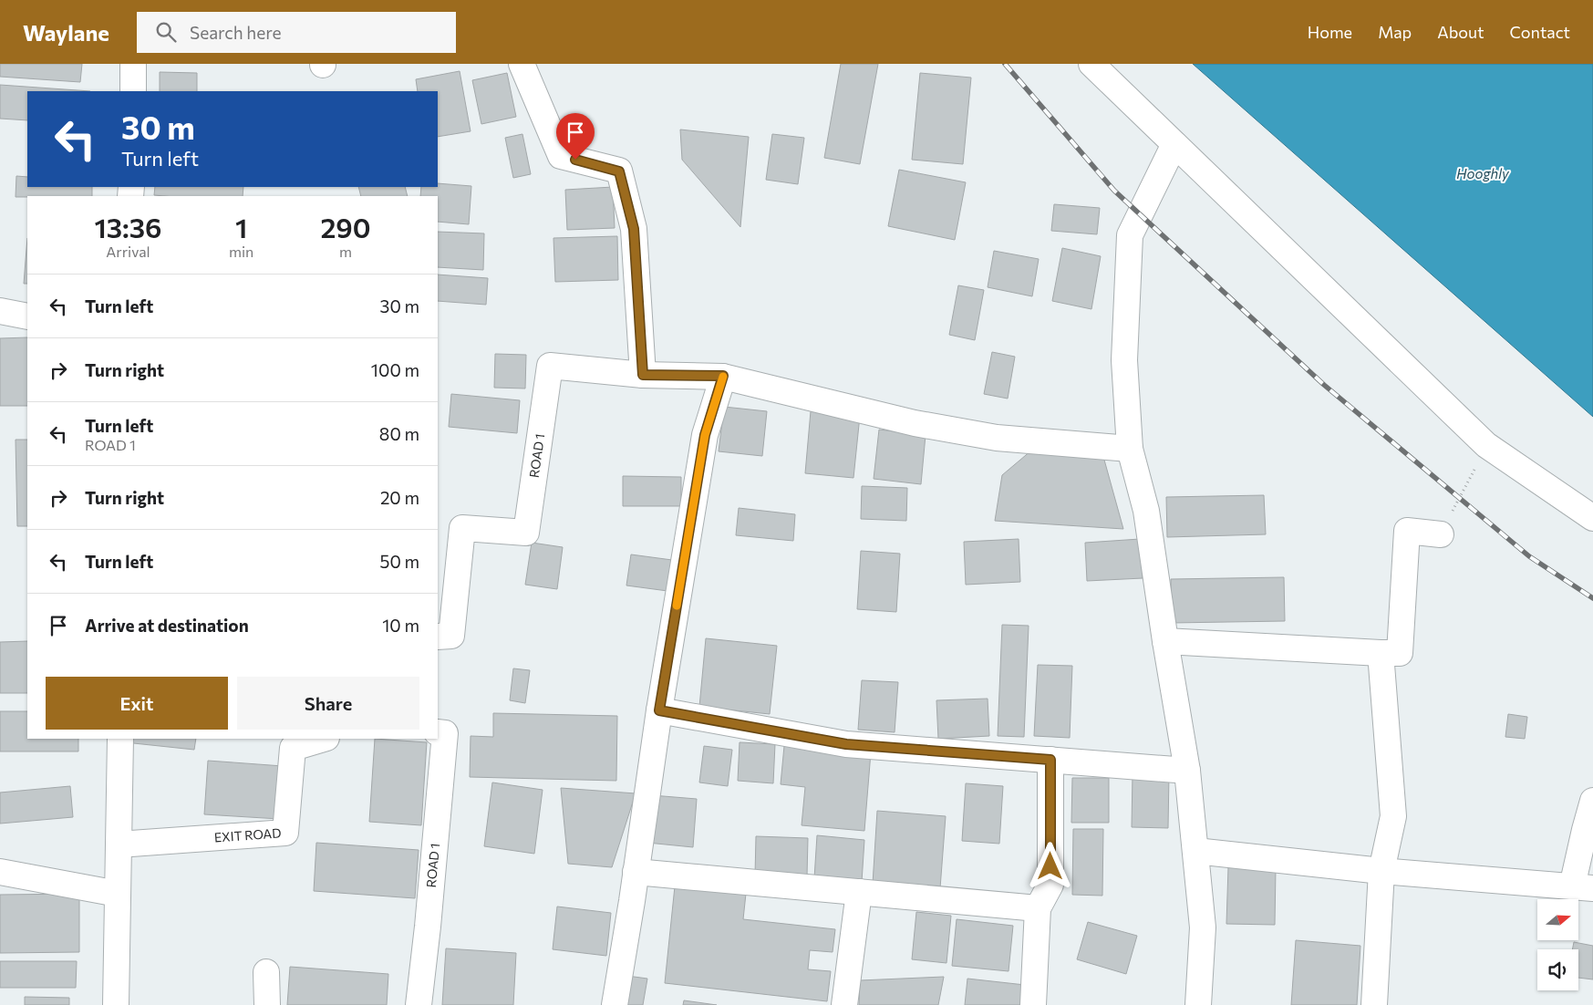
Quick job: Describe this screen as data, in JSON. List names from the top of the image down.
{
  "streets": {
    "street": ["ROAD 1", "EXIT ROAD"]
  },
  "water": ["Hooghly"],
  "north": "right",
  "page": {
    "header": "Waylane",
    "search": "Search here",
    "nav": [
      "Home",
      "Map",
      "About",
      "Contact"
    ],
    "turn": ["30 m", "Turn left"],
    "eta": [
      "13:36",
      "Arrival",
      "1",
      "min",
      "290",
      "m"
    ],
    "list": [
      {
        "name": "Turn left",
        "value": "30 m"
      },
      {
        "name": "Turn right",
        "value": "100 m"
      },
      {
        "name": "Turn left",
        "note": "ROAD 1",
        "value": "80 m"
      },
      {
        "name": "Turn right",
        "value": "20 m"
      },
      {
        "name": "Turn left",
        "value": "50 m"
      },
      {
        "name": "Arrive at destination",
        "value": "10 m"
      }
    ],
    "buttons": ["Exit", "Share"]
  }
}
